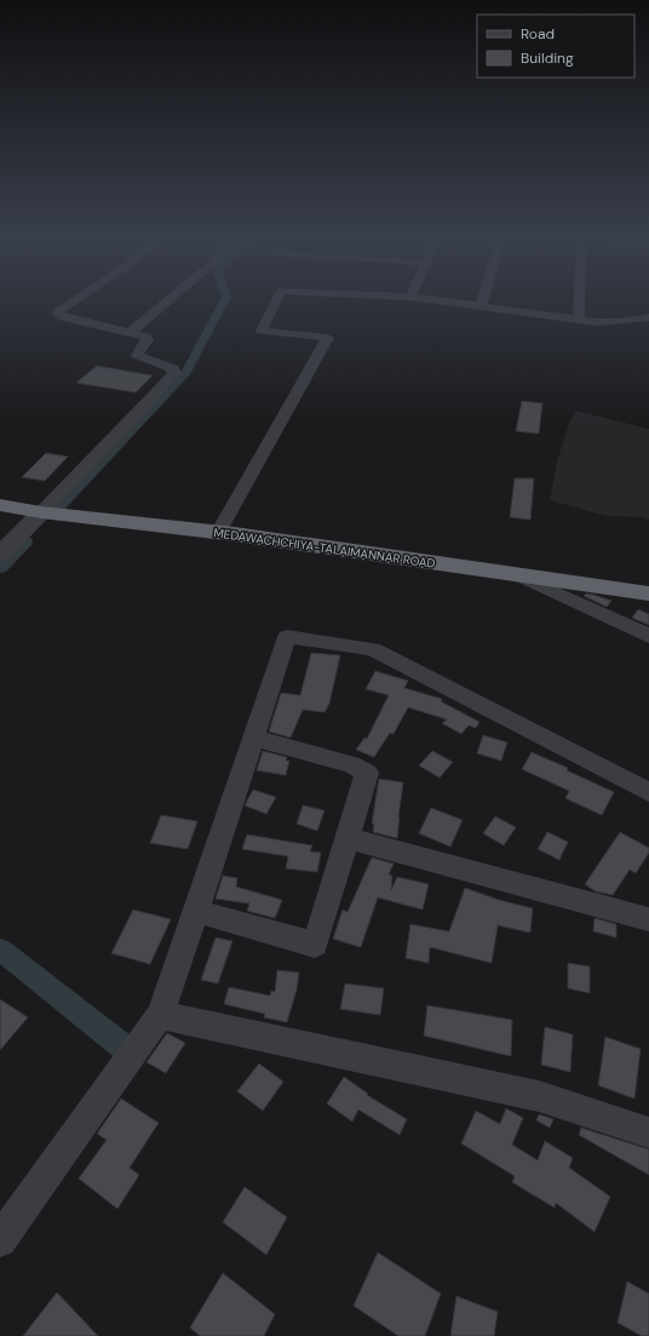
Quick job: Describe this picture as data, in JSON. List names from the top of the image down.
{
  "streets": {
    "highway": ["MEDAWACHCHIYA-TALAIMANNAR ROAD"]
  },
  "legend": ["Road", "Building"]
}
